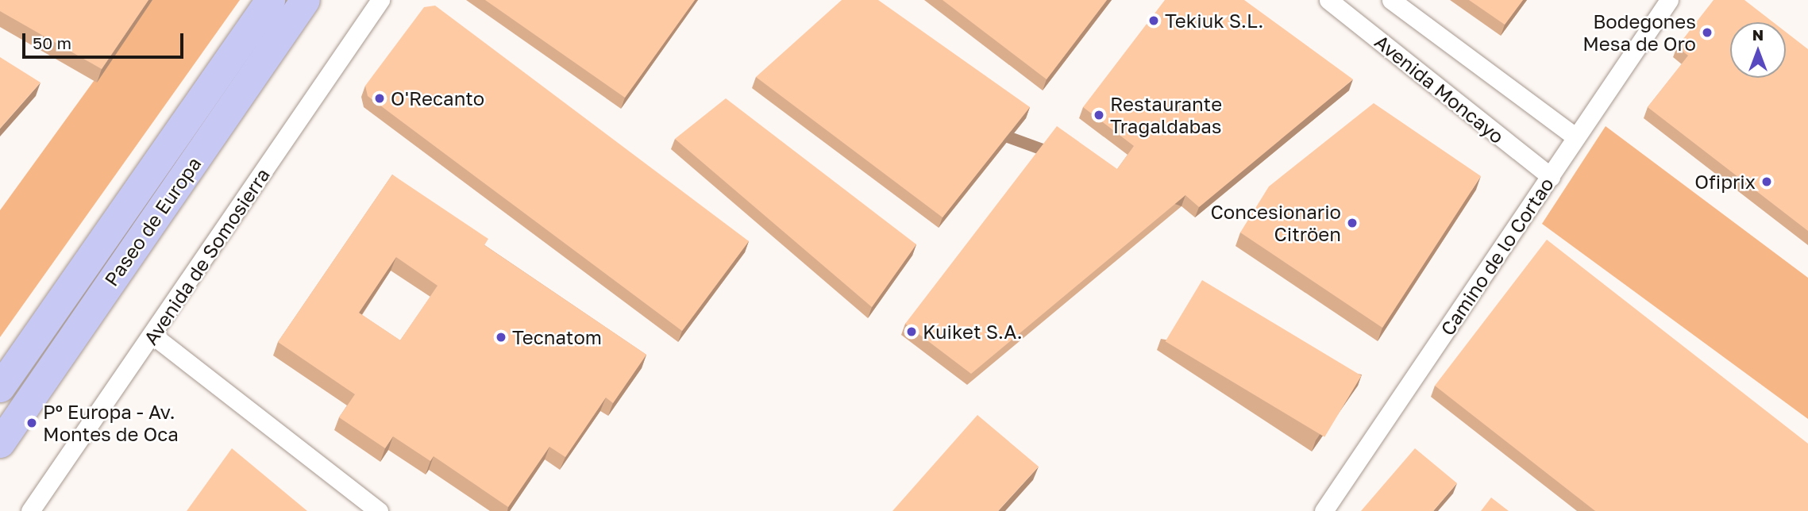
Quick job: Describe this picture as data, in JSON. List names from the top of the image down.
{
  "streets": {
    "main road": ["Paseo de Europa"],
    "street": ["Avenida Moncayo", "Avenida de Somosierra", "Camino de lo Cortao"]
  },
  "crossings": [
    ["Avenida Moncayo", "Camino de lo Cortao"]
  ],
  "places": [
    "Tekiuk S.L.",
    "Bodegones Mesa de Oro",
    "O'Recanto",
    "Restaurante Tragaldabas",
    "Ofiprix",
    "Concesionario Citröen",
    "Kuiket S.A.",
    "Tecnatom",
    "Pº Europa - Av. Montes de Oca"
  ],
  "scale_bar": "50 m",
  "north": "top"
}
